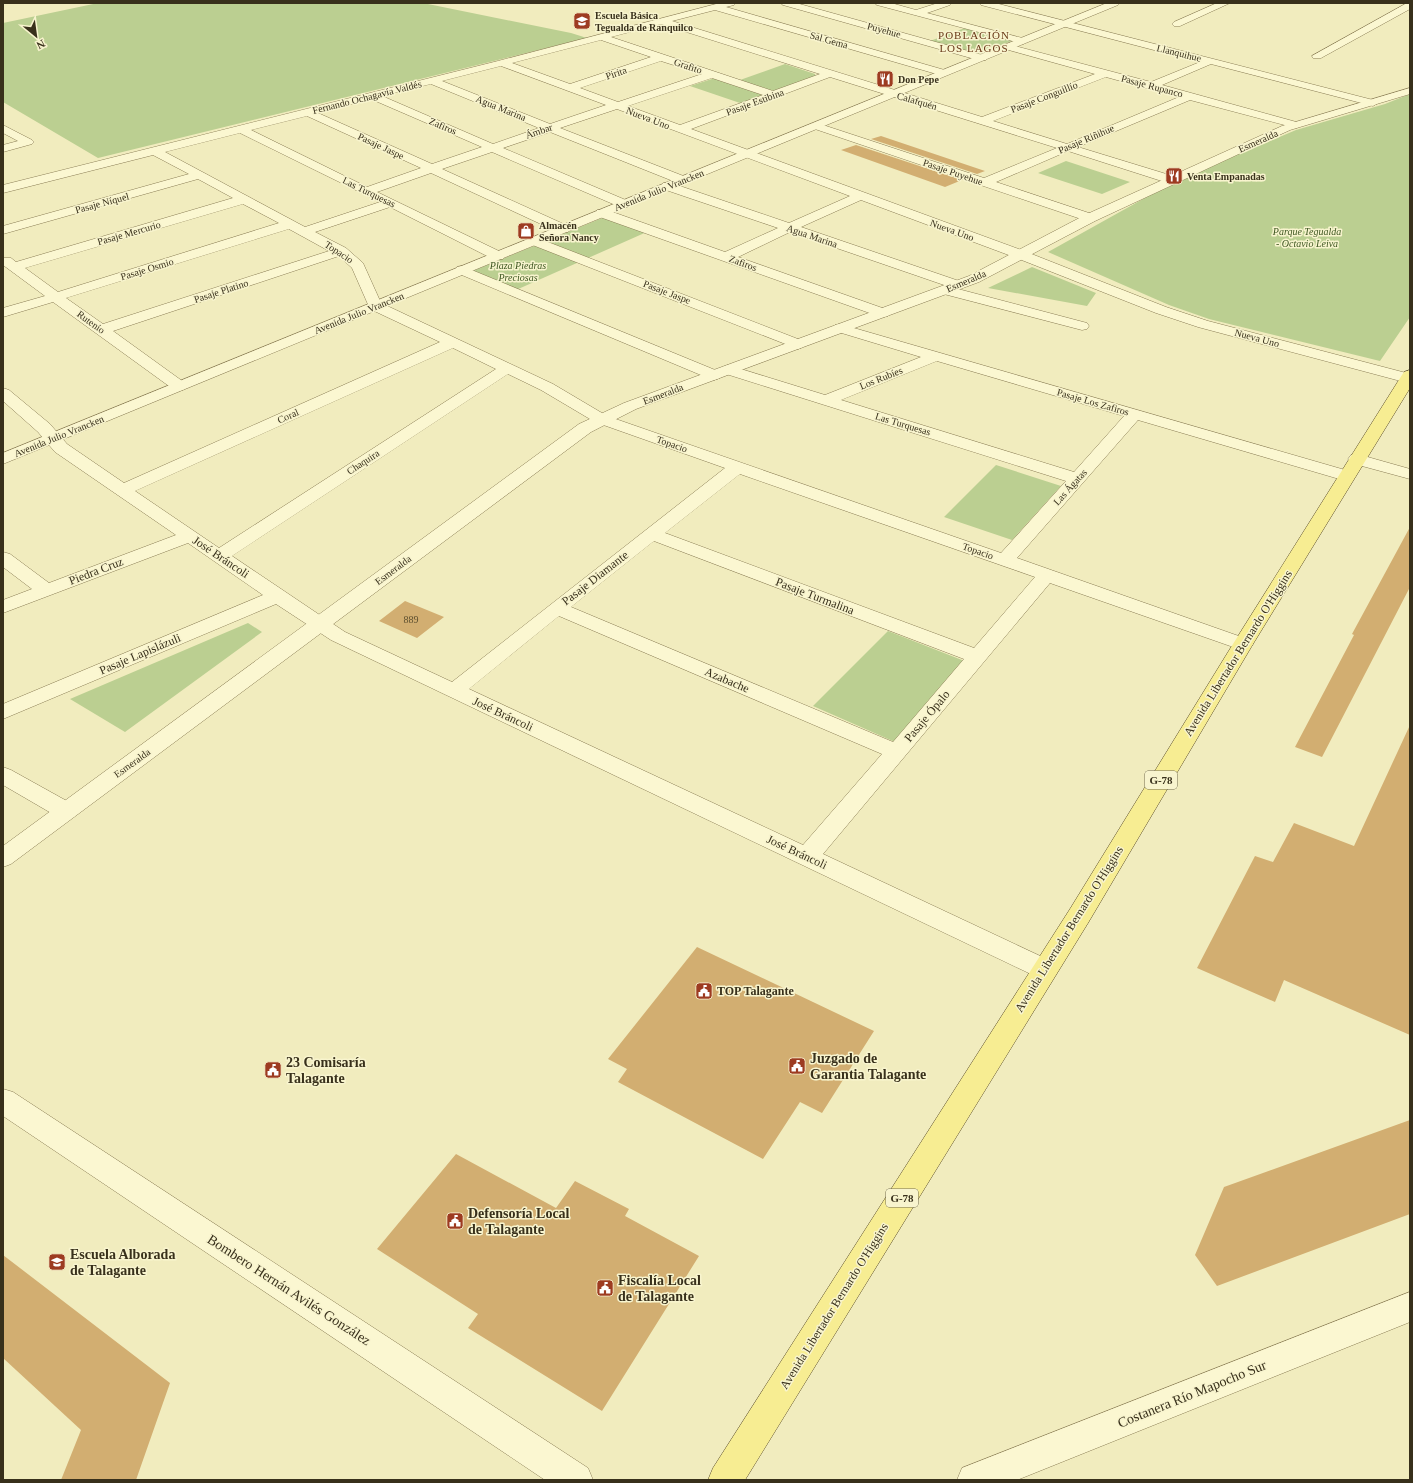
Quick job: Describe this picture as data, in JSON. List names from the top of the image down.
{
  "streets": {
    "main road": ["Avenida Libertador Bernardo O'Higgins", "G-78"],
    "street": [
      "Puyehue",
      "Sal Gema",
      "Llanquihue",
      "Grafito",
      "Pirita",
      "Pasaje Rupanco",
      "Fernando Ochagavía Valdés",
      "Pasaje Conguillío",
      "Calafquén",
      "Pasaje Estibina",
      "Agua Marina",
      "Nueva Uno",
      "Zafiros",
      "Ámbar",
      "Pasaje Riñihue",
      "Esmeralda",
      "Pasaje Jaspe",
      "Pasaje Puyehue",
      "Avenida Julio Vrancken",
      "Las Turquesas",
      "Pasaje Níquel",
      "Pasaje Mercurio",
      "Topacio",
      "Pasaje Osmio",
      "Pasaje Platino",
      "Rutenio",
      "Los Rubíes",
      "Pasaje Los Zafiros",
      "Coral",
      "Chaquira",
      "Las Ágatas",
      "José Bráncoli",
      "Piedra Cruz",
      "Pasaje Diamante",
      "Pasaje Turmalina",
      "Pasaje Lapislázuli",
      "Azabache",
      "Pasaje Ópalo",
      "Bombero Hernán Avilés González",
      "Costanera Río Mapocho Sur"
    ]
  },
  "crossings": [
    ["Puyehue", "Avenida Julio Vrancken"],
    ["Sal Gema", "Fernando Ochagavía Valdés"],
    ["Sal Gema", "Avenida Julio Vrancken"],
    ["Llanquihue", "Esmeralda"],
    ["Llanquihue", "Avenida Julio Vrancken"],
    ["Grafito", "Pirita"],
    ["Grafito", "Fernando Ochagavía Valdés"],
    ["Grafito", "Pasaje Estibina"],
    ["Grafito", "Ámbar"],
    ["Pirita", "Nueva Uno"],
    ["Pasaje Rupanco", "Pasaje Conguillío"],
    ["Pasaje Rupanco", "Pasaje Riñihue"],
    ["Pasaje Rupanco", "Esmeralda"],
    ["Pasaje Rupanco", "Avenida Julio Vrancken"],
    ["Fernando Ochagavía Valdés", "Calafquén"],
    ["Fernando Ochagavía Valdés", "Agua Marina"],
    ["Fernando Ochagavía Valdés", "Nueva Uno"],
    ["Fernando Ochagavía Valdés", "Zafiros"],
    ["Fernando Ochagavía Valdés", "Pasaje Jaspe"],
    ["Fernando Ochagavía Valdés", "Las Turquesas"],
    ["Fernando Ochagavía Valdés", "Topacio"],
    ["Pasaje Conguillío", "Calafquén"],
    ["Calafquén", "Pasaje Estibina"],
    ["Calafquén", "Pasaje Riñihue"],
    ["Calafquén", "Esmeralda"],
    ["Calafquén", "Avenida Julio Vrancken"],
    ["Pasaje Estibina", "Nueva Uno"],
    ["Agua Marina", "Ámbar"],
    ["Agua Marina", "Esmeralda"],
    ["Agua Marina", "Avenida Julio Vrancken"],
    ["Nueva Uno", "Ámbar"],
    ["Nueva Uno", "Esmeralda"],
    ["Nueva Uno", "Avenida Julio Vrancken"],
    ["Nueva Uno", "Avenida Libertador Bernardo O'Higgins"],
    ["Zafiros", "Ámbar"],
    ["Zafiros", "Esmeralda"],
    ["Zafiros", "Avenida Julio Vrancken"],
    ["Ámbar", "Pasaje Jaspe"],
    ["Ámbar", "Las Turquesas"],
    ["Pasaje Riñihue", "Pasaje Puyehue"],
    ["Esmeralda", "Pasaje Jaspe"],
    ["Esmeralda", "Pasaje Puyehue"],
    ["Esmeralda", "Las Turquesas"],
    ["Esmeralda", "Topacio"],
    ["Esmeralda", "Pasaje Los Zafiros"],
    ["Esmeralda", "José Bráncoli"],
    ["Pasaje Jaspe", "Avenida Julio Vrancken"],
    ["Pasaje Puyehue", "Avenida Julio Vrancken"],
    ["Avenida Julio Vrancken", "Las Turquesas"],
    ["Avenida Julio Vrancken", "Topacio"],
    ["Avenida Julio Vrancken", "Rutenio"],
    ["Avenida Julio Vrancken", "José Bráncoli"],
    ["Las Turquesas", "Los Rubíes"],
    ["Las Turquesas", "Las Ágatas"],
    ["Pasaje Níquel", "Topacio"],
    ["Pasaje Mercurio", "Topacio"],
    ["Pasaje Mercurio", "Rutenio"],
    ["Topacio", "Pasaje Osmio"],
    ["Topacio", "Pasaje Platino"],
    ["Topacio", "Coral"],
    ["Topacio", "Chaquira"],
    ["Topacio", "Las Ágatas"],
    ["Topacio", "Pasaje Diamante"],
    ["Topacio", "Avenida Libertador Bernardo O'Higgins"],
    ["Topacio", "Pasaje Ópalo"],
    ["Pasaje Osmio", "Rutenio"],
    ["Pasaje Platino", "Rutenio"],
    ["Los Rubíes", "Pasaje Los Zafiros"],
    ["Pasaje Los Zafiros", "Las Ágatas"],
    ["Pasaje Los Zafiros", "Avenida Libertador Bernardo O'Higgins"],
    ["Coral", "José Bráncoli"],
    ["Chaquira", "José Bráncoli"],
    ["José Bráncoli", "Piedra Cruz"],
    ["José Bráncoli", "Pasaje Diamante"],
    ["José Bráncoli", "Avenida Libertador Bernardo O'Higgins"],
    ["José Bráncoli", "Pasaje Lapislázuli"],
    ["José Bráncoli", "Pasaje Ópalo"],
    ["Pasaje Diamante", "Pasaje Turmalina"],
    ["Pasaje Diamante", "Azabache"],
    ["Pasaje Turmalina", "Pasaje Ópalo"],
    ["Azabache", "Pasaje Ópalo"]
  ],
  "districts": ["POBLACIÓN LOS LAGOS"],
  "parks": ["Parque Tegualda - Octavio Leiva", "Plaza Piedras Preciosas"],
  "places": {
    "school or university": ["Escuela Básica Tegualda de Ranquilco", "Escuela Alborada de Talagante"],
    "restaurant": ["Don Pepe", "Venta Empanadas"],
    "shop": ["Almacén Señora Nancy"],
    "public building": [
      "TOP Talagante",
      "Juzgado de Garantia Talagante",
      "23 Comisaría Talagante",
      "Defensoría Local de Talagante",
      "Fiscalía Local de Talagante"
    ]
  },
  "house_numbers": ["889"],
  "north": "bottom right"
}
